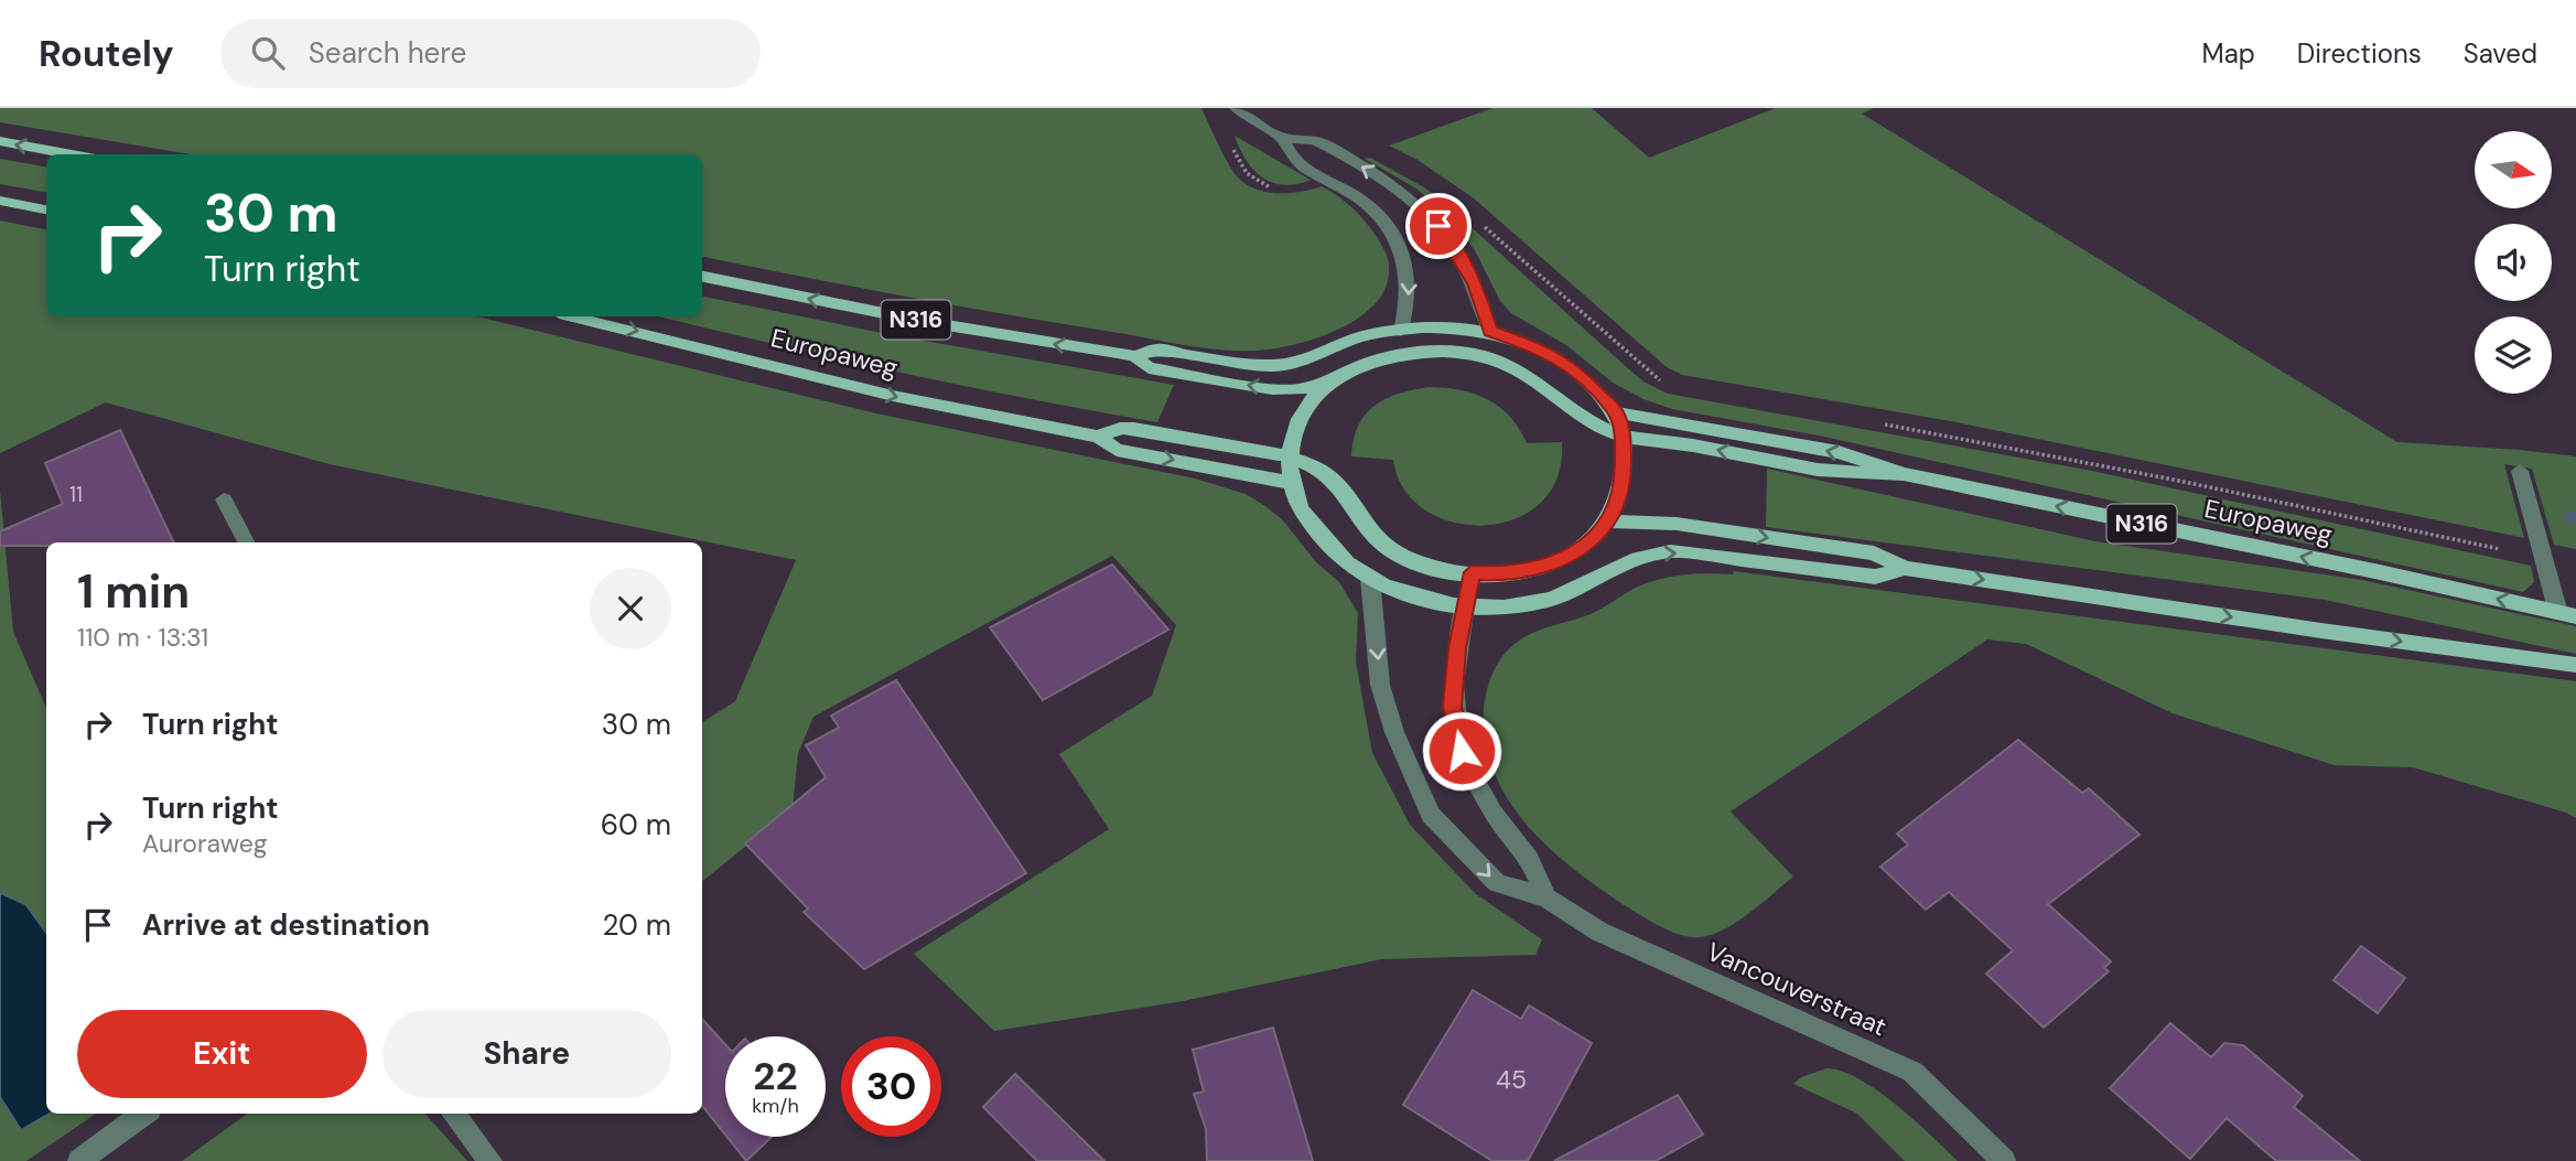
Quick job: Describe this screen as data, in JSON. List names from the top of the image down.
{
  "streets": {
    "main road": ["N316", "Europaweg"],
    "street": ["Vancouverstraat"]
  },
  "crossings": [
    ["N316", "Europaweg"],
    ["N316", "Vancouverstraat"]
  ],
  "house_numbers": ["11", "45"],
  "north": "right",
  "page": {
    "header": "Routely",
    "search": "Search here",
    "nav": ["Map", "Directions", "Saved"],
    "turn": ["30 m", "Turn right"],
    "heading": ["1 min", "110 m · 13:31"],
    "list": [
      {
        "name": "Turn right",
        "value": "30 m"
      },
      {
        "name": "Turn right",
        "note": "Auroraweg",
        "value": "60 m"
      },
      {
        "name": "Arrive at destination",
        "value": "20 m"
      }
    ],
    "buttons": ["Exit", "Share"],
    "speed": "22 km/h",
    "limit": "30"
  }
}
